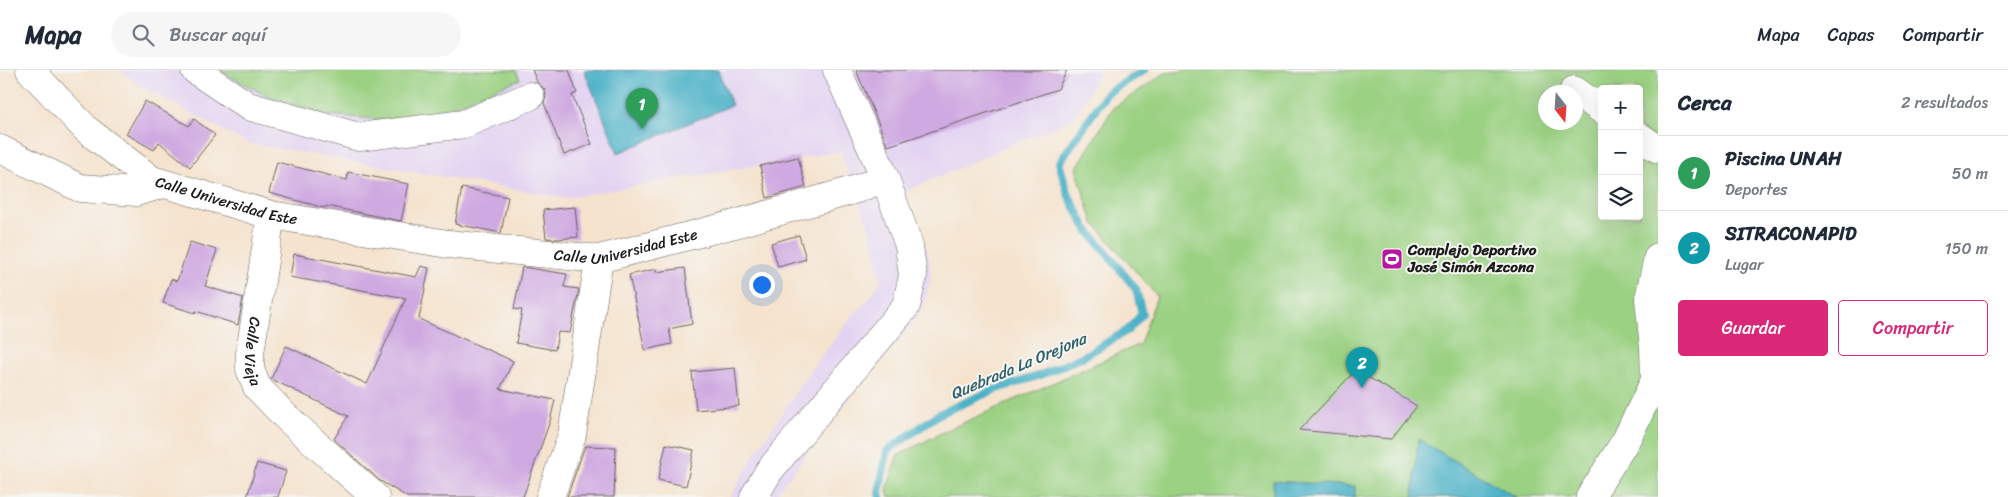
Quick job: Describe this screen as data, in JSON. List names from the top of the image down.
{
  "streets": {
    "street": ["Calle Universidad Este", "Calle Vieja"]
  },
  "crossings": [
    ["Calle Universidad Este", "Calle Vieja"]
  ],
  "water": ["Quebrada La Orejona"],
  "places": {
    "sports": ["Complejo Deportivo José Simón Azcona"]
  },
  "north": "bottom",
  "page": {
    "header": "Mapa",
    "search": "Buscar aquí",
    "nav": ["Mapa", "Capas", "Compartir"],
    "heading": ["Cerca", "2 resultados"],
    "map_buttons": ["+", "−"],
    "pins": ["1", "2"],
    "list": [
      {
        "mark": "1",
        "name": "Piscina UNAH",
        "note": "Deportes",
        "value": "50 m"
      },
      {
        "mark": "2",
        "name": "SITRACONAPID",
        "note": "Lugar",
        "value": "150 m"
      }
    ],
    "buttons": ["Guardar", "Compartir"]
  }
}
